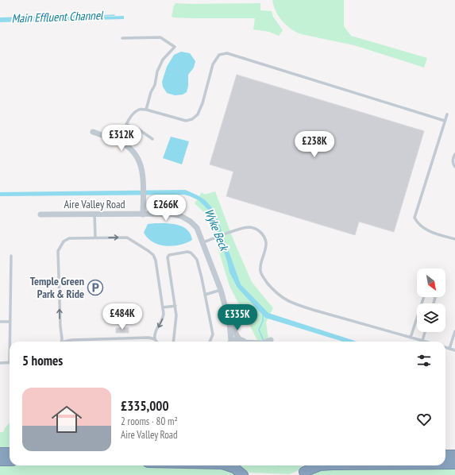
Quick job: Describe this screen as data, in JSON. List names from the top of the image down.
{
  "streets": {
    "street": ["Aire Valley Road"]
  },
  "water": ["Main Effluent Channel", "Wyke Beck"],
  "places": {
    "parking": ["Temple Green Park & Ride"]
  },
  "north": "bottom right",
  "page": {
    "price": [
      "£312K",
      "£238K",
      "£266K",
      "£484K",
      "£335K"
    ],
    "heading": "5 homes",
    "list": [
      {
        "name": "£335,000",
        "note": "2 rooms · 80 m² · Aire Valley Road"
      }
    ]
  }
}
